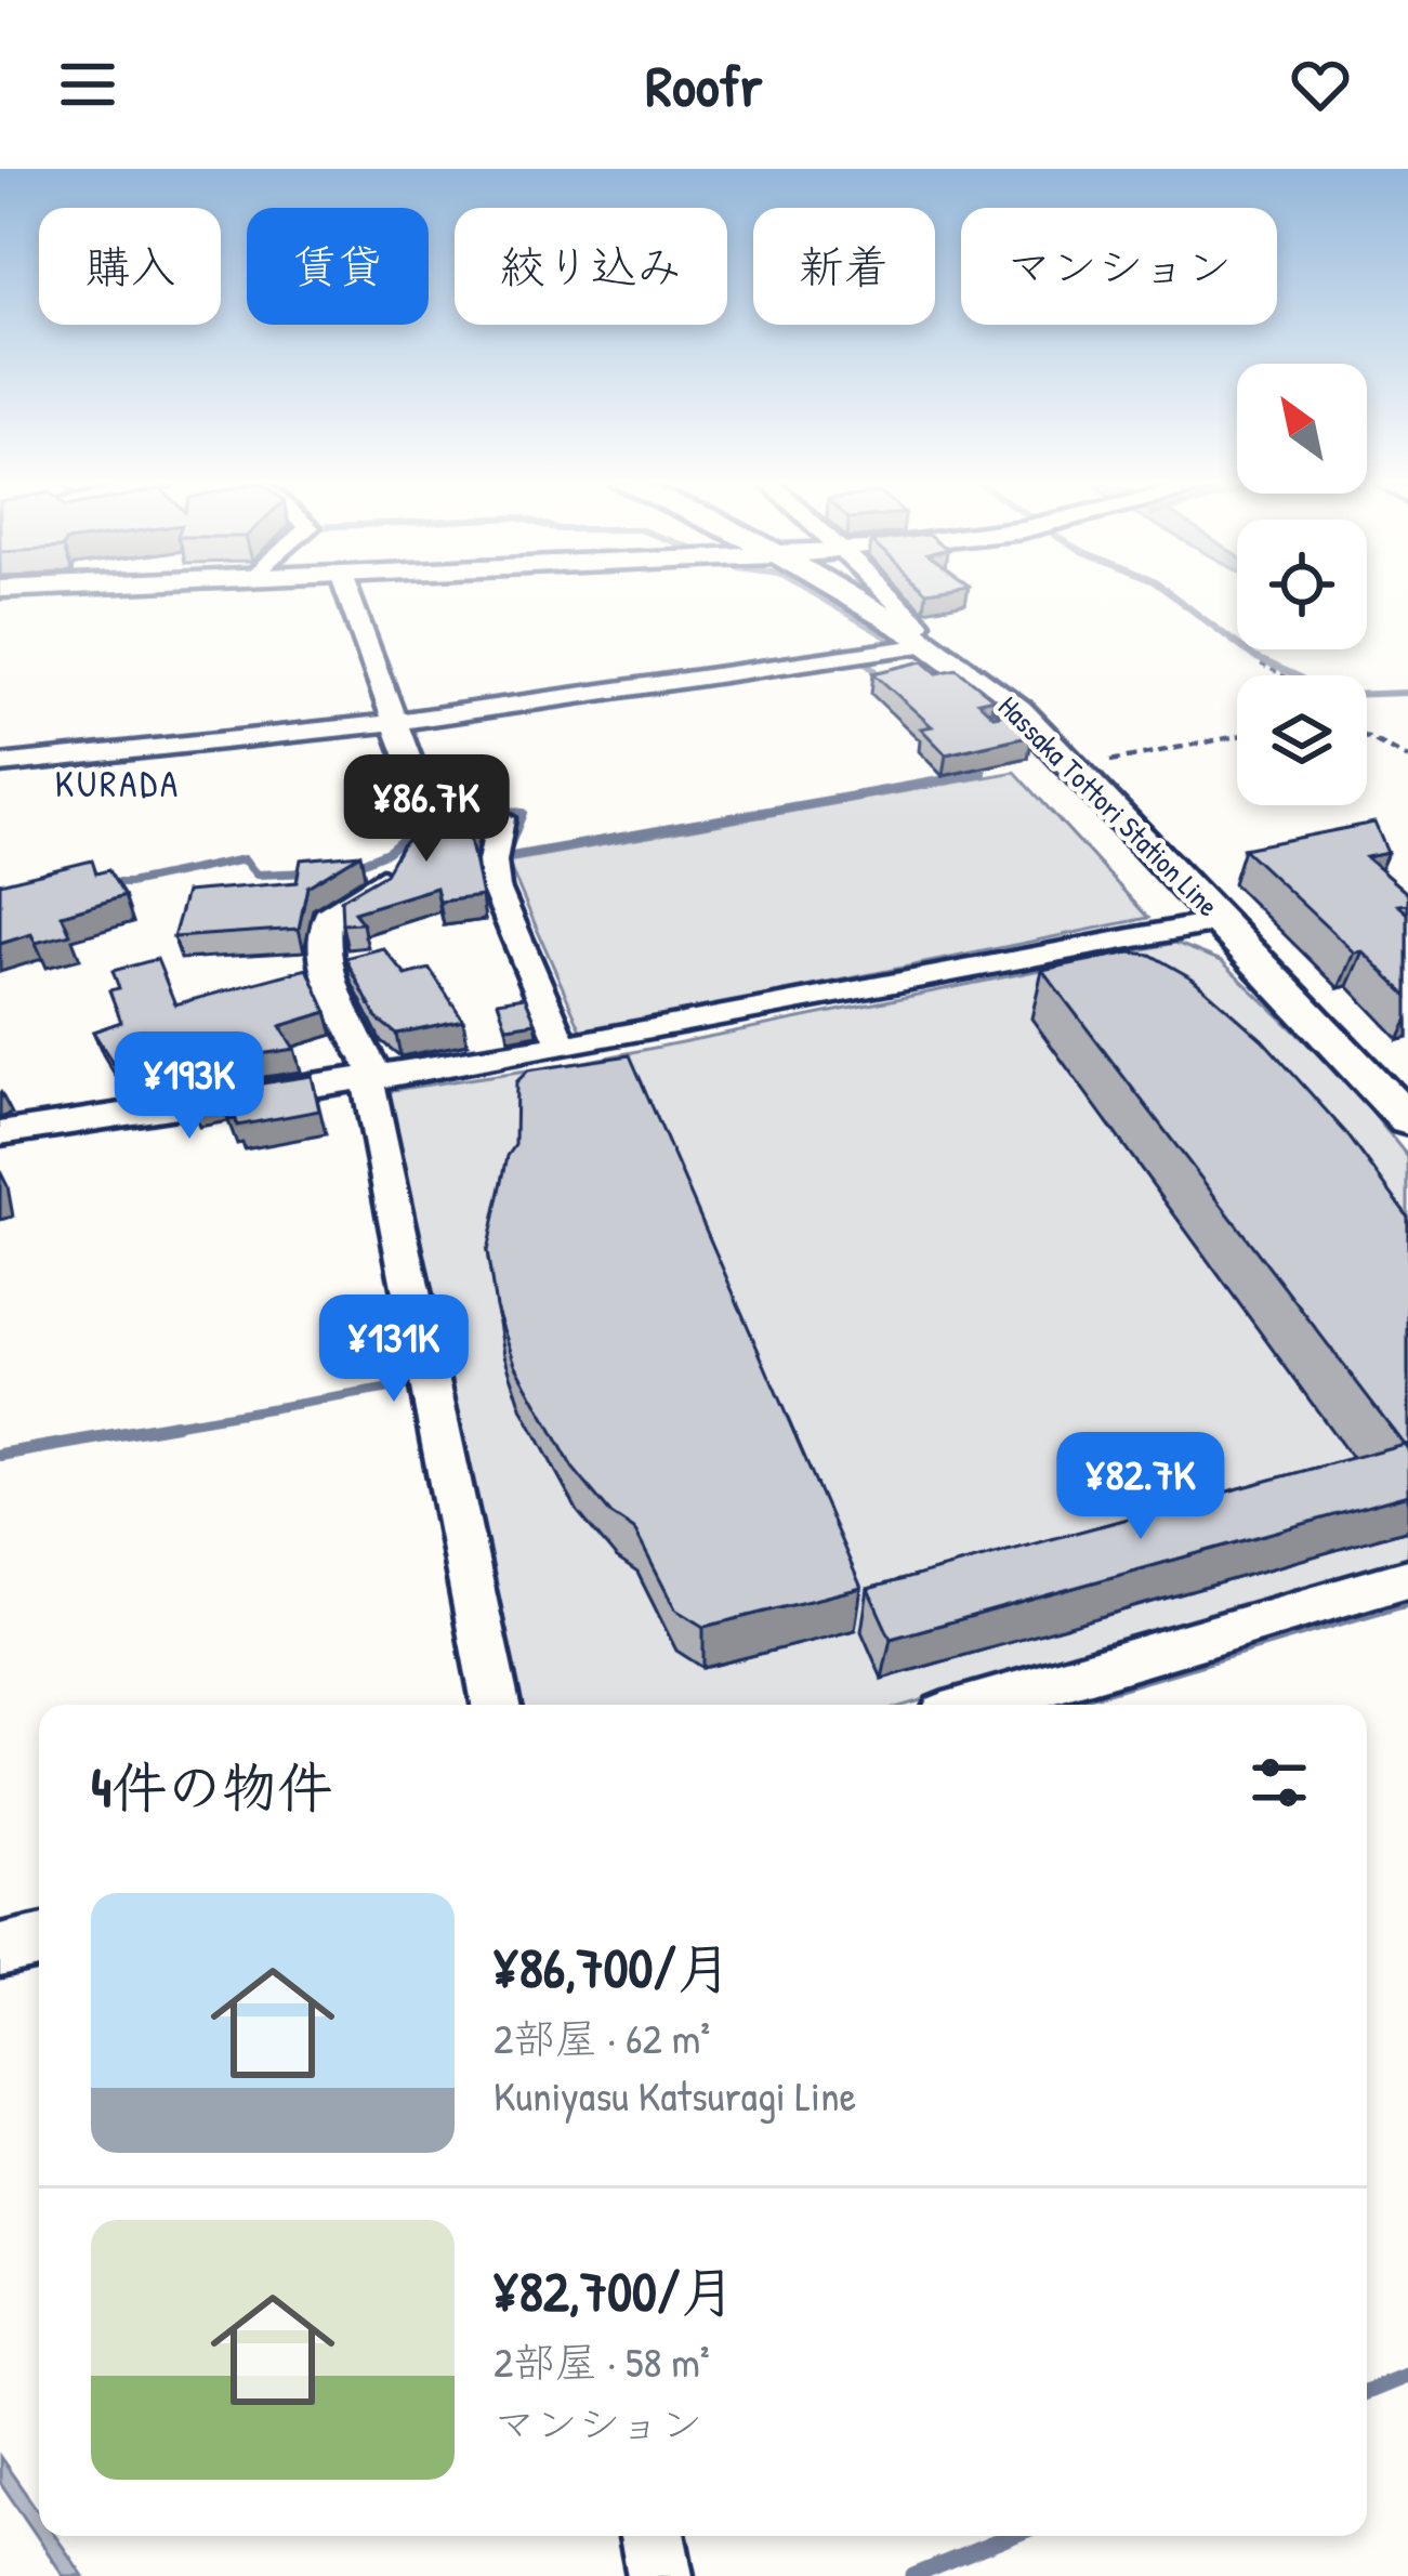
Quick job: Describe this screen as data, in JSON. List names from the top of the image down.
{
  "streets": {
    "main road": ["Hassaka Tottori Station Line"]
  },
  "districts": ["KURADA"],
  "north": "top left",
  "page": {
    "header": "Roofr",
    "chip": [
      "購入",
      "賃貸",
      "絞り込み",
      "新着",
      "マンション"
    ],
    "price": [
      "¥86.7K",
      "¥193K",
      "¥131K",
      "¥82.7K"
    ],
    "heading": "4件の物件",
    "list": [
      {
        "name": "¥86,700/月",
        "note": "2部屋 · 62 m² · Kuniyasu Katsuragi Line"
      },
      {
        "name": "¥82,700/月",
        "note": "2部屋 · 58 m² · マンション"
      }
    ]
  }
}
